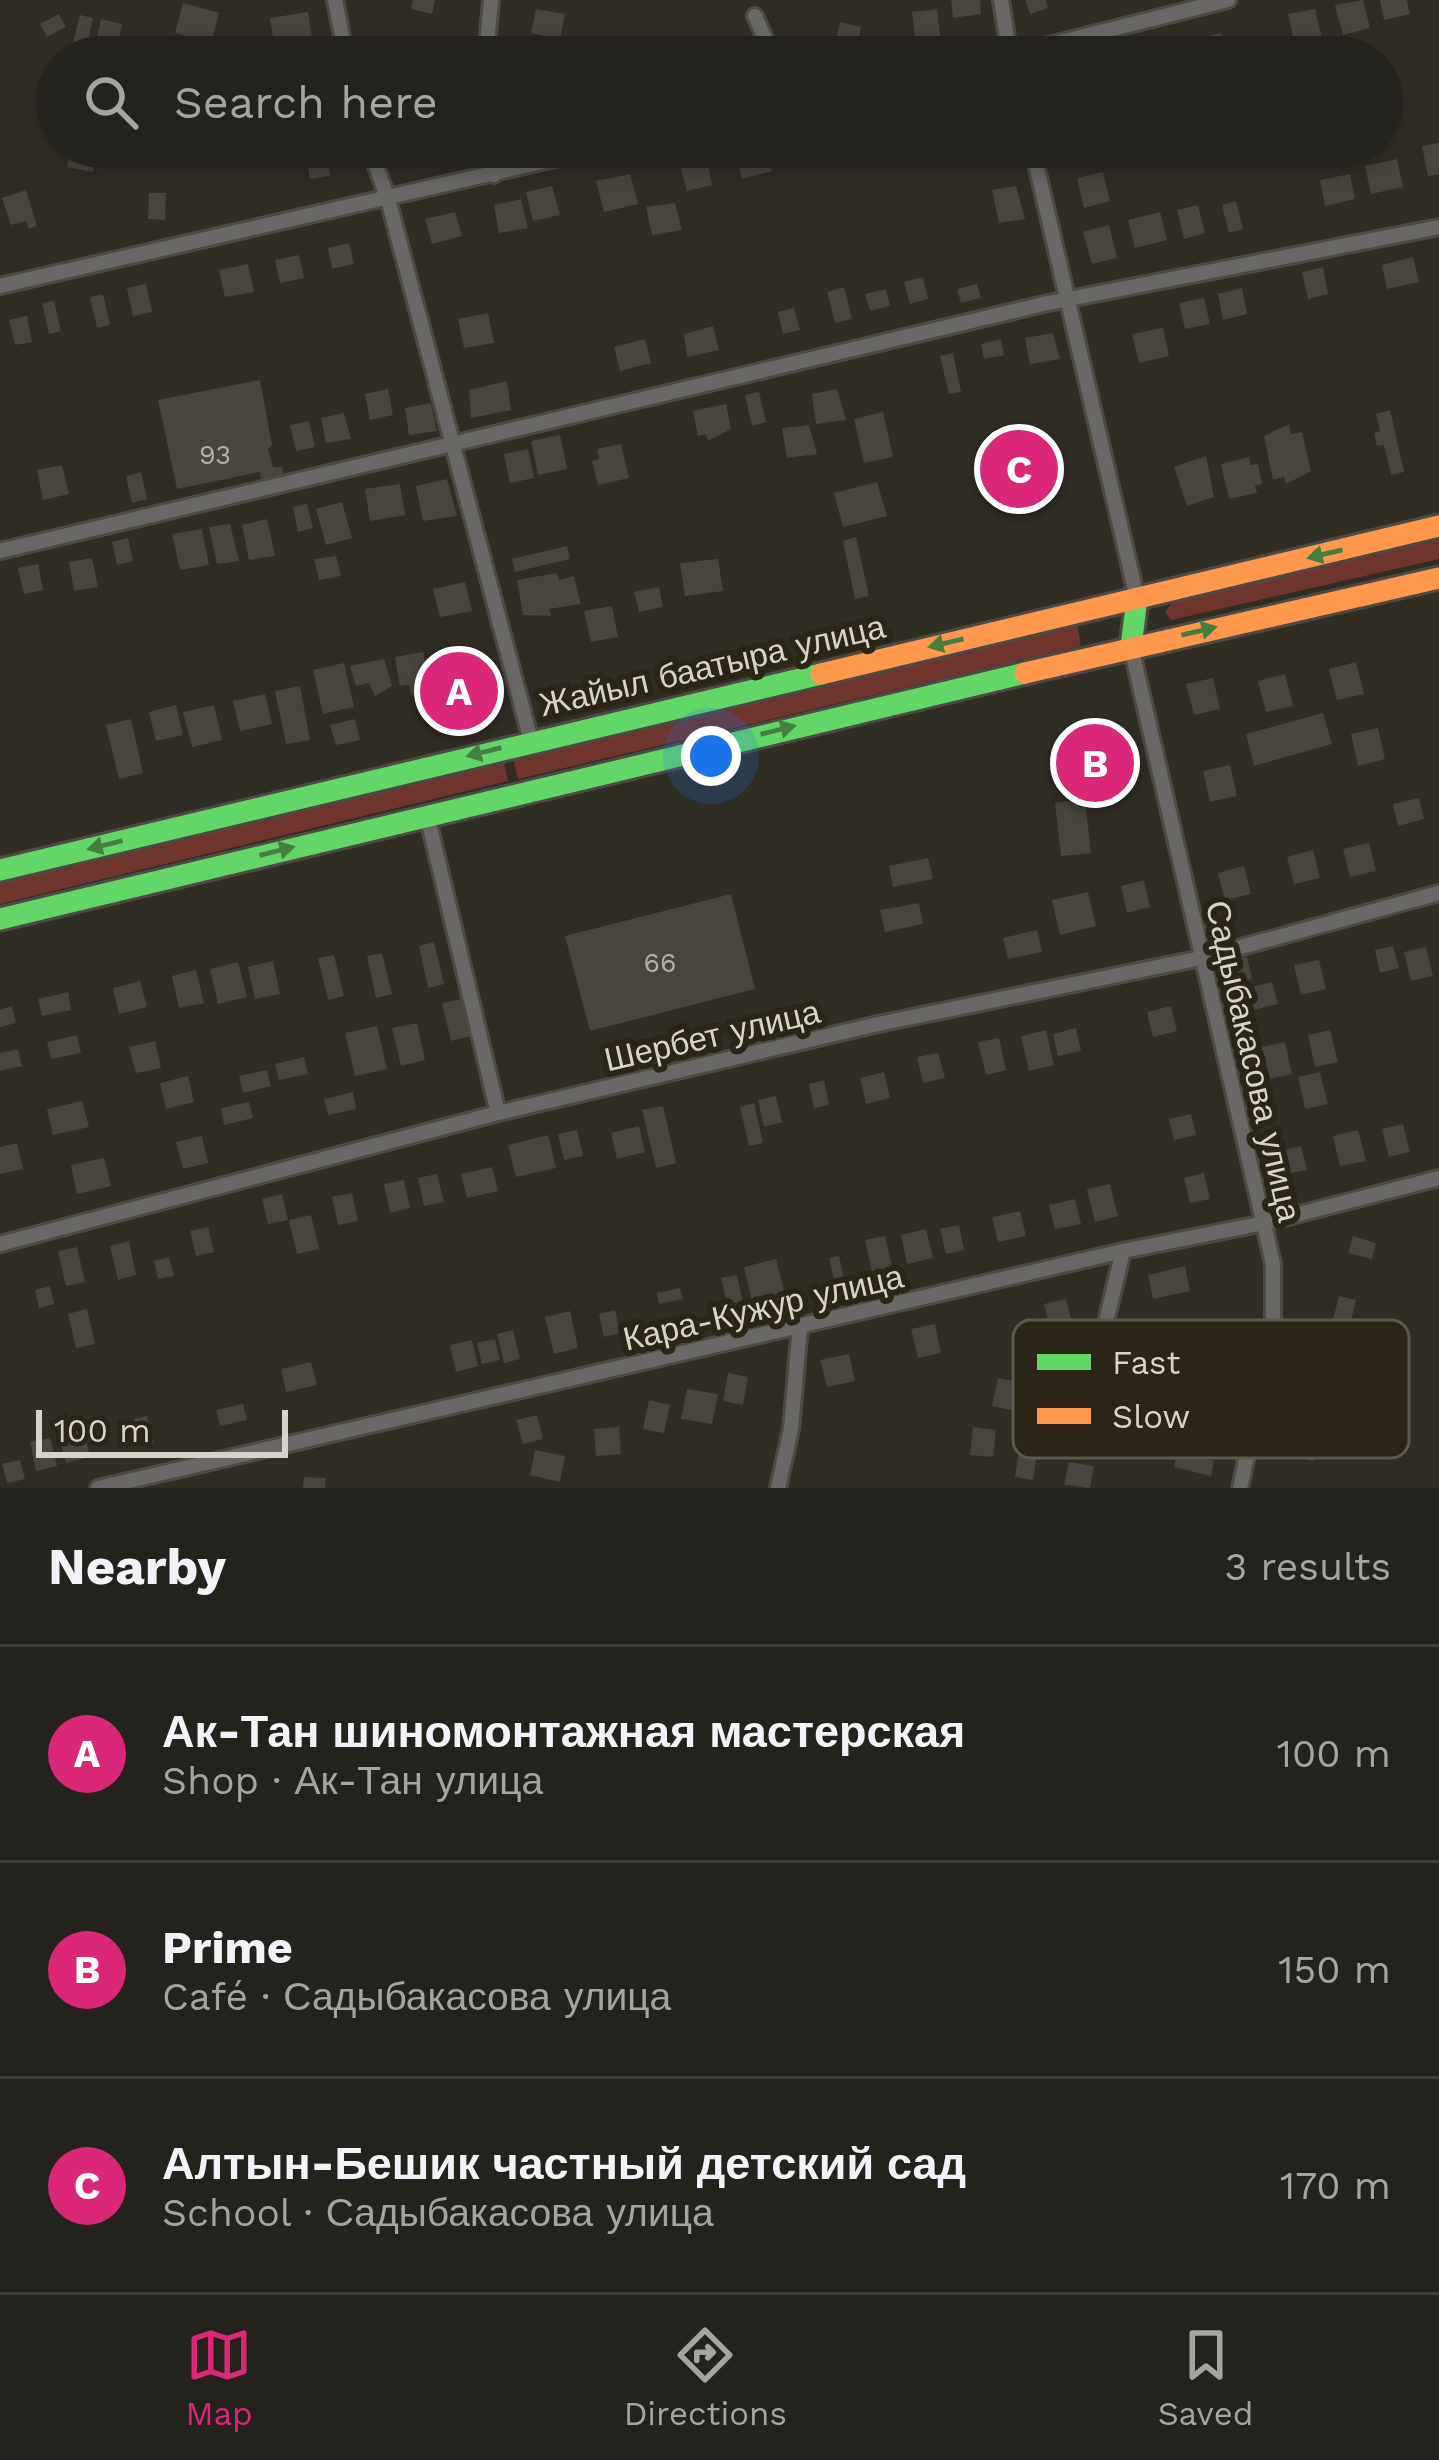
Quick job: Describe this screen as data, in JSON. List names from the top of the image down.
{
  "streets": {
    "main road": ["Жайыл баатыра улица"],
    "street": ["Шербет улица", "Садыбакасова улица", "Кара-Кужур улица"]
  },
  "crossings": [
    ["Шербет улица", "Садыбакасова улица"],
    ["Садыбакасова улица", "Кара-Кужур улица"]
  ],
  "house_numbers": ["93", "66"],
  "legend": ["Fast", "Slow"],
  "scale_bar": "100 m",
  "page": {
    "search": "Search here",
    "pins": ["C", "A", "B"],
    "scale": "100 m",
    "heading": ["Nearby", "3 results"],
    "list": [
      {
        "mark": "A",
        "name": "Ак-Тан шиномонтажная мастерская",
        "note": "Shop · Ак-Тан улица",
        "value": "100 m"
      },
      {
        "mark": "B",
        "name": "Prime",
        "note": "Café · Садыбакасова улица",
        "value": "150 m"
      },
      {
        "mark": "C",
        "name": "Алтын-Бешик частный детский сад",
        "note": "School · Садыбакасова улица",
        "value": "170 m"
      }
    ],
    "nav": ["Map", "Directions", "Saved"]
  }
}
